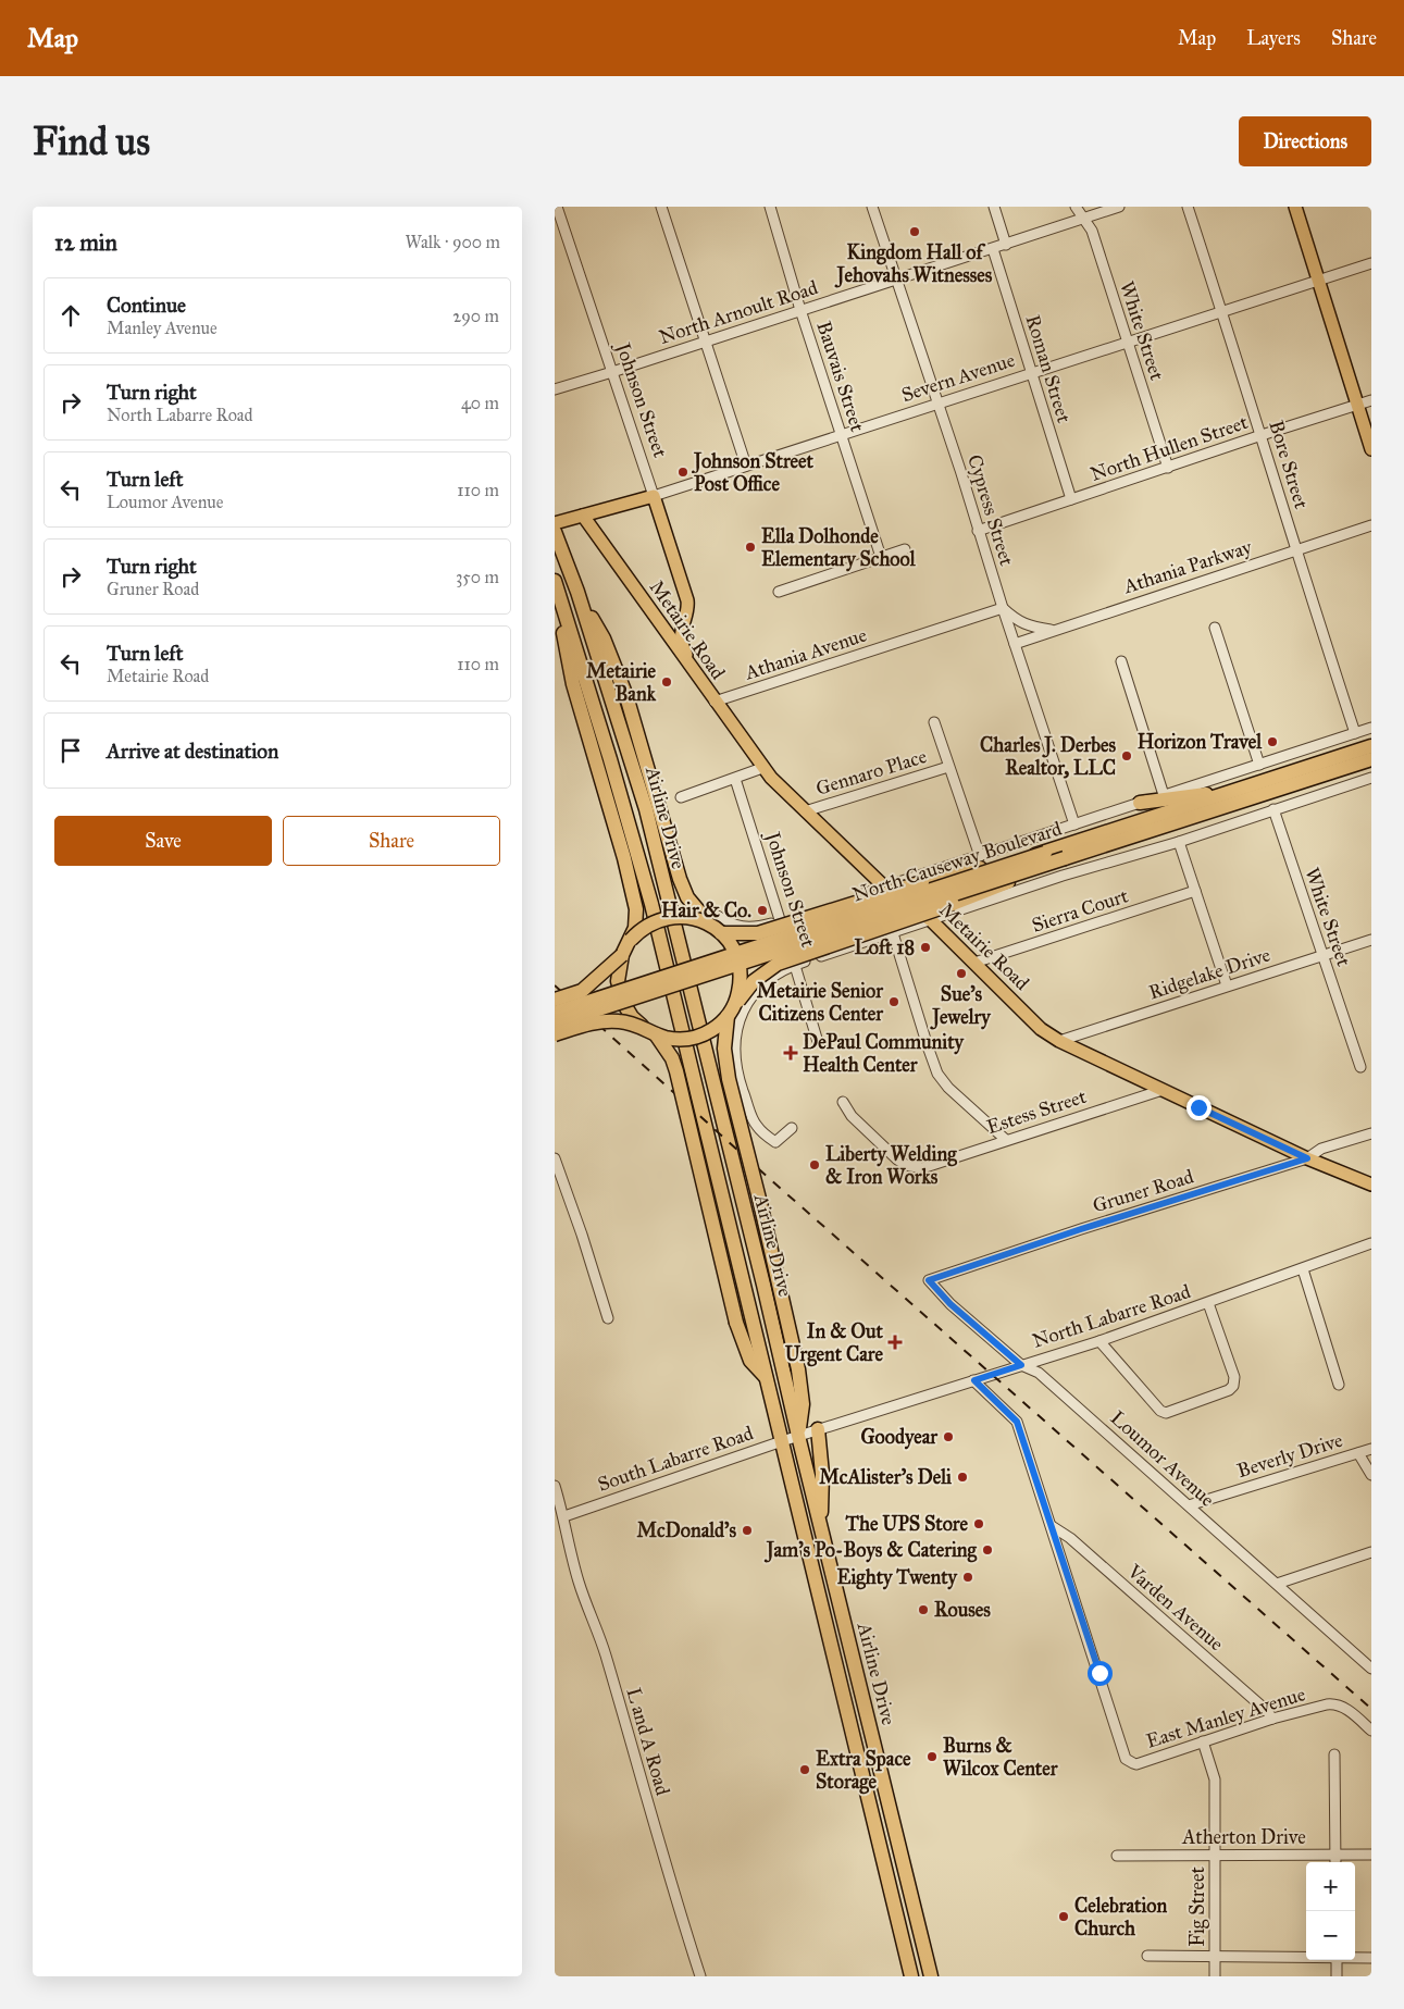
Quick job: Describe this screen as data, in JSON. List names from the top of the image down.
{
  "streets": {
    "highway": ["Airline Drive", "North Causeway Boulevard"],
    "main road": ["Severn Avenue", "Johnson Street", "Metairie Road"],
    "street": [
      "North Arnoult Road",
      "White Street",
      "Roman Street",
      "Bauvais Street",
      "North Hullen Street",
      "Bore Street",
      "Cypress Street",
      "Athania Parkway",
      "Athania Avenue",
      "Gennaro Place",
      "Sierra Court",
      "Ridgelake Drive",
      "Estess Street",
      "Gruner Road",
      "North Labarre Road",
      "Beverly Drive",
      "South Labarre Road",
      "Loumor Avenue",
      "Varden Avenue",
      "East Manley Avenue",
      "L and A Road",
      "Atherton Drive",
      "Fig Street"
    ]
  },
  "crossings": [
    ["North Arnoult Road", "White Street"],
    ["North Arnoult Road", "Roman Street"],
    ["North Arnoult Road", "Bauvais Street"],
    ["North Arnoult Road", "Johnson Street"],
    ["North Arnoult Road", "Cypress Street"],
    ["White Street", "Severn Avenue"],
    ["White Street", "North Hullen Street"],
    ["White Street", "Ridgelake Drive"],
    ["Roman Street", "Severn Avenue"],
    ["Roman Street", "North Hullen Street"],
    ["Bauvais Street", "Severn Avenue"],
    ["Severn Avenue", "Johnson Street"],
    ["Severn Avenue", "Bore Street"],
    ["Severn Avenue", "Cypress Street"],
    ["Severn Avenue", "Metairie Road"],
    ["Johnson Street", "Metairie Road"],
    ["Johnson Street", "North Causeway Boulevard"],
    ["North Hullen Street", "Bore Street"],
    ["North Hullen Street", "Cypress Street"],
    ["Bore Street", "Athania Parkway"],
    ["Bore Street", "North Causeway Boulevard"],
    ["Cypress Street", "Athania Parkway"],
    ["Cypress Street", "Athania Avenue"],
    ["Cypress Street", "North Causeway Boulevard"],
    ["Metairie Road", "Athania Avenue"],
    ["Metairie Road", "Gennaro Place"],
    ["Metairie Road", "North Causeway Boulevard"],
    ["Metairie Road", "Sierra Court"],
    ["Metairie Road", "Ridgelake Drive"],
    ["Metairie Road", "Estess Street"],
    ["Metairie Road", "Gruner Road"],
    ["Airline Drive", "North Labarre Road"],
    ["Airline Drive", "South Labarre Road"],
    ["Gruner Road", "Loumor Avenue"],
    ["North Labarre Road", "South Labarre Road"],
    ["North Labarre Road", "Loumor Avenue"],
    ["Beverly Drive", "Loumor Avenue"],
    ["South Labarre Road", "L and A Road"],
    ["Varden Avenue", "East Manley Avenue"],
    ["East Manley Avenue", "Fig Street"],
    ["Atherton Drive", "Fig Street"]
  ],
  "places": {
    "other": [
      "Kingdom Hall of Jehovahs Witnesses",
      "Johnson Street Post Office",
      "Ella Dolhonde Elementary School",
      "Metairie Bank",
      "Horizon Travel",
      "Charles J. Derbes Realtor, LLC",
      "Hair & Co.",
      "Loft 18",
      "Sue's Jewelry",
      "Metairie Senior Citizens Center",
      "Liberty Welding & Iron Works",
      "Goodyear",
      "McAlister's Deli",
      "The UPS Store",
      "McDonald's",
      "Jam's Po-Boys & Catering",
      "Eighty Twenty",
      "Rouses",
      "Burns & Wilcox Center",
      "Extra Space Storage",
      "Celebration Church"
    ],
    "health": ["DePaul Community Health Center", "In & Out Urgent Care"]
  },
  "page": {
    "header": "Map",
    "nav": ["Map", "Layers", "Share"],
    "buttons": [
      "Directions",
      ["Save", "Share"]
    ],
    "title": "Find us",
    "heading": ["12 min", "Walk · 900 m"],
    "list": [
      ["Continue", "Manley Avenue", "290 m"],
      ["Turn right", "North Labarre Road", "40 m"],
      ["Turn left", "Loumor Avenue", "110 m"],
      ["Turn right", "Gruner Road", "350 m"],
      ["Turn left", "Metairie Road", "110 m"],
      "Arrive at destination"
    ],
    "map_buttons": ["+", "−"]
  }
}
